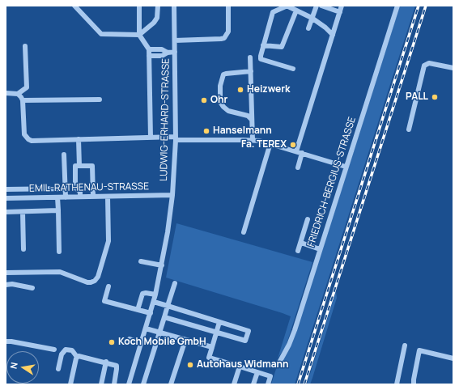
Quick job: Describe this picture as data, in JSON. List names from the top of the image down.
{
  "streets": {
    "street": ["LUDWIG-ERHARD-STRASSE", "FRIEDRICH-BERGIUS-STRASSE", "EMIL-RATHENAU-STRASSE"]
  },
  "crossings": [
    ["LUDWIG-ERHARD-STRASSE", "EMIL-RATHENAU-STRASSE"]
  ],
  "places": [
    "Heizwerk",
    "PALL",
    "Ohr",
    "Hanselmann",
    "Fa. TEREX",
    "Koch Mobile GmbH",
    "Autohaus Widmann"
  ],
  "north": "left"
}
